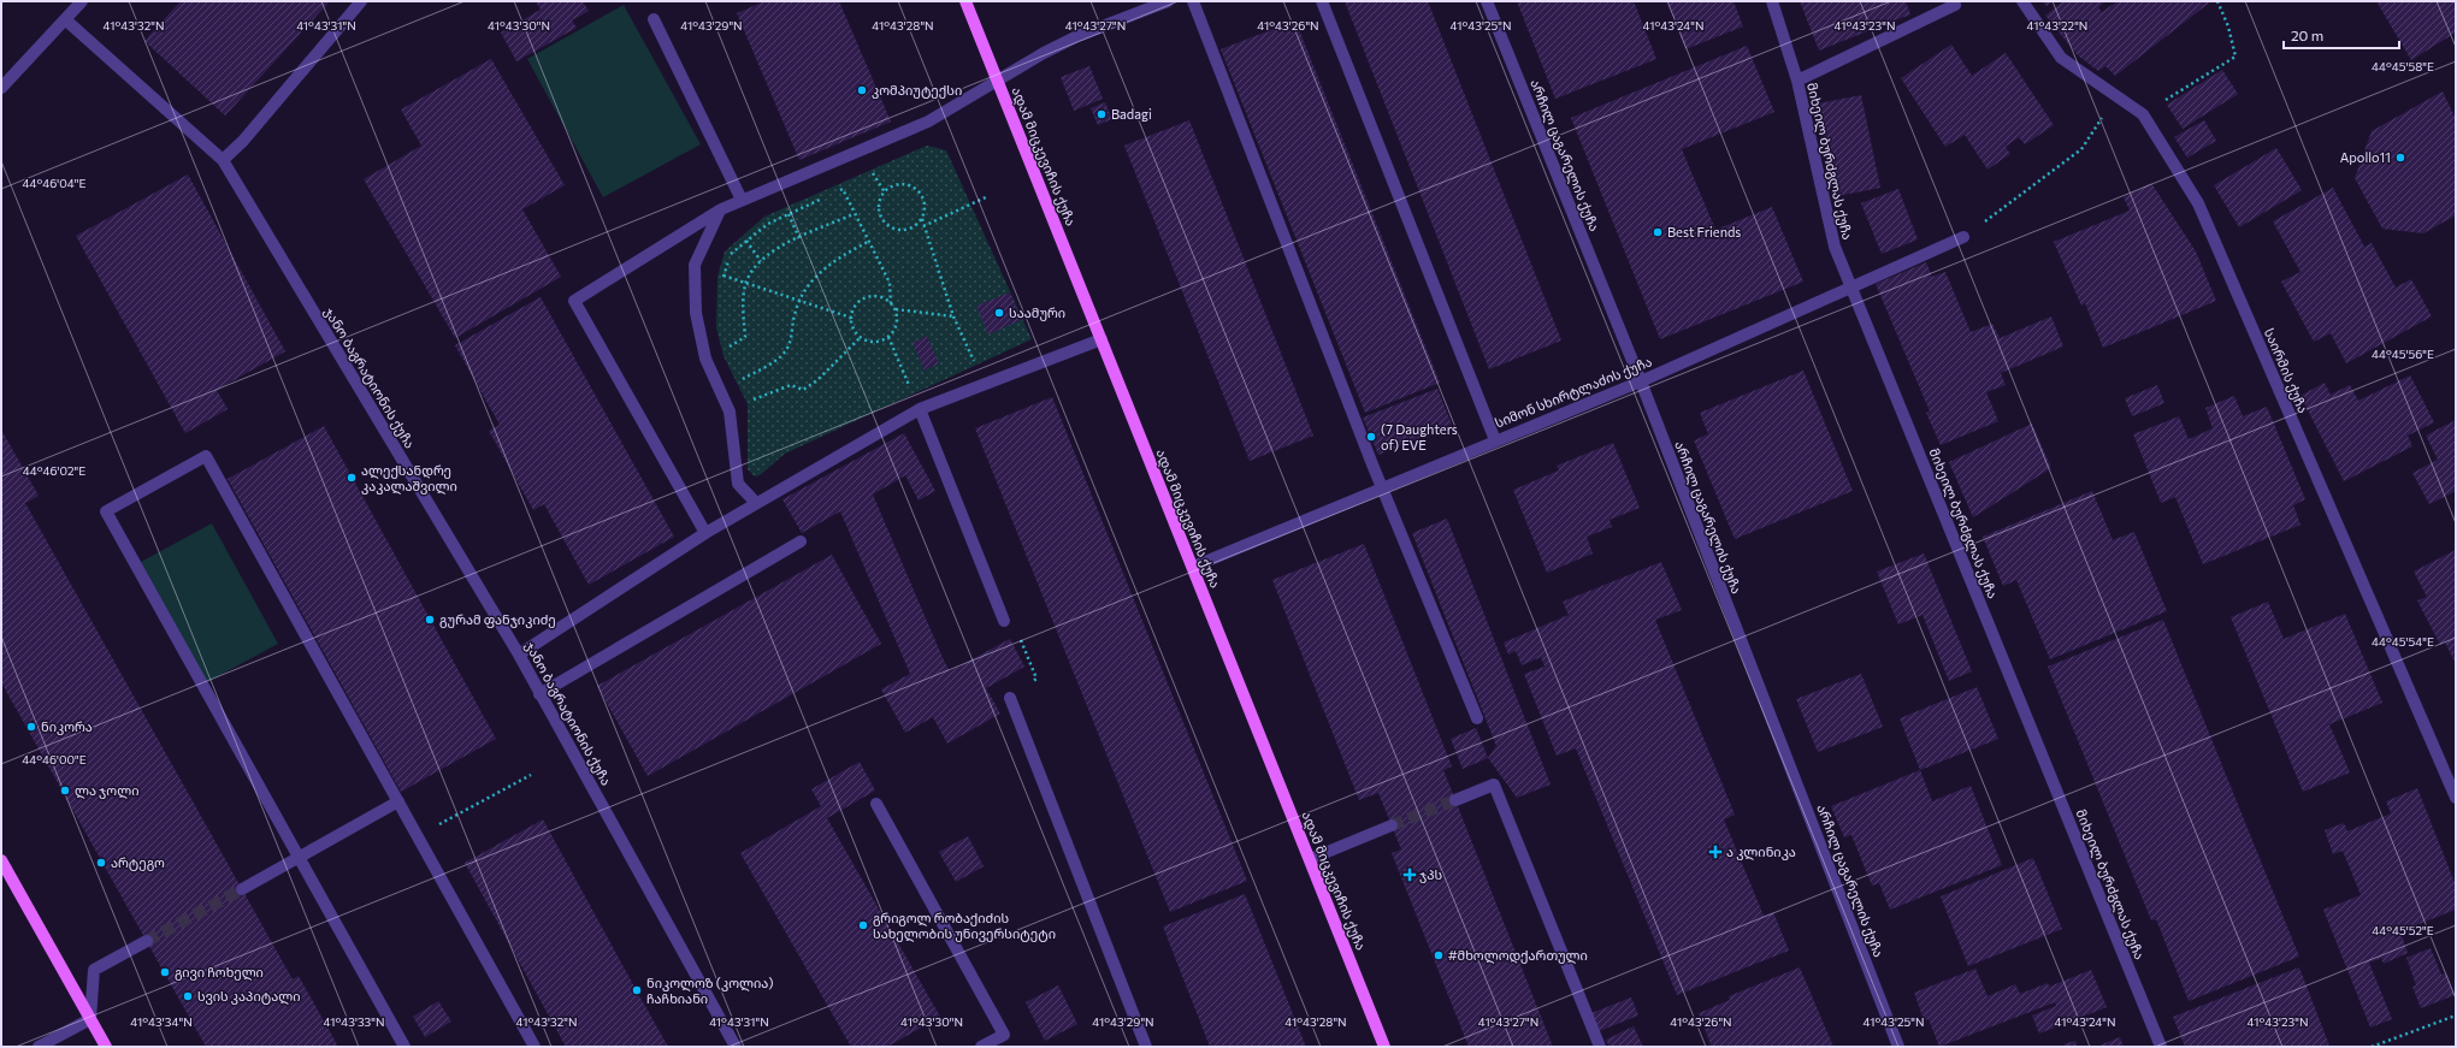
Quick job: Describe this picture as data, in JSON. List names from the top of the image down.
{
  "streets": {
    "main road": ["ადამ მიცკევიჩის ქუჩა"],
    "street": [
      "არჩილ ცაგარელის ქუჩა",
      "მიხეილ ბურძგლას ქუჩა",
      "საირმის ქუჩა",
      "ჯანო ბაგრატიონის ქუჩა",
      "სიმონ სხირტლაძის ქუჩა"
    ]
  },
  "crossings": [
    ["არჩილ ცაგარელის ქუჩა", "სიმონ სხირტლაძის ქუჩა"],
    ["ადამ მიცკევიჩის ქუჩა", "სიმონ სხირტლაძის ქუჩა"],
    ["მიხეილ ბურძგლას ქუჩა", "სიმონ სხირტლაძის ქუჩა"]
  ],
  "places": {
    "other": [
      "კომპიუტექსი",
      "Badagi",
      "Apollo11",
      "Best Friends",
      "საამური",
      "(7 Daughters of) EVE",
      "ალექსანდრე კაკალაშვილი",
      "გურამ ფანჯიკიძე",
      "ნიკორა",
      "ლა ჯოლი",
      "არტეგო",
      "გრიგოლ რობაქიძის სახელობის უნივერსიტეტი",
      "#მხოლოდქართული",
      "გივი ჩოხელი",
      "ნიკოლოზ (კოლია) ჩაჩხიანი",
      "სვის კაპიტალი"
    ],
    "health": ["ა კლინიკა", "ჯპს"]
  },
  "scale_bar": "20 m",
  "coordinates": [
    "41°43'32\"N",
    "41°43'31\"N",
    "41°43'30\"N",
    "41°43'29\"N",
    "41°43'28\"N",
    "41°43'27\"N",
    "41°43'26\"N",
    "41°43'25\"N",
    "41°43'24\"N",
    "41°43'23\"N",
    "41°43'22\"N",
    "44°45'58\"E",
    "44°46'04\"E",
    "44°45'56\"E",
    "44°46'02\"E",
    "44°45'54\"E",
    "44°46'00\"E",
    "44°45'52\"E",
    "41°43'34\"N",
    "41°43'33\"N"
  ]
}
